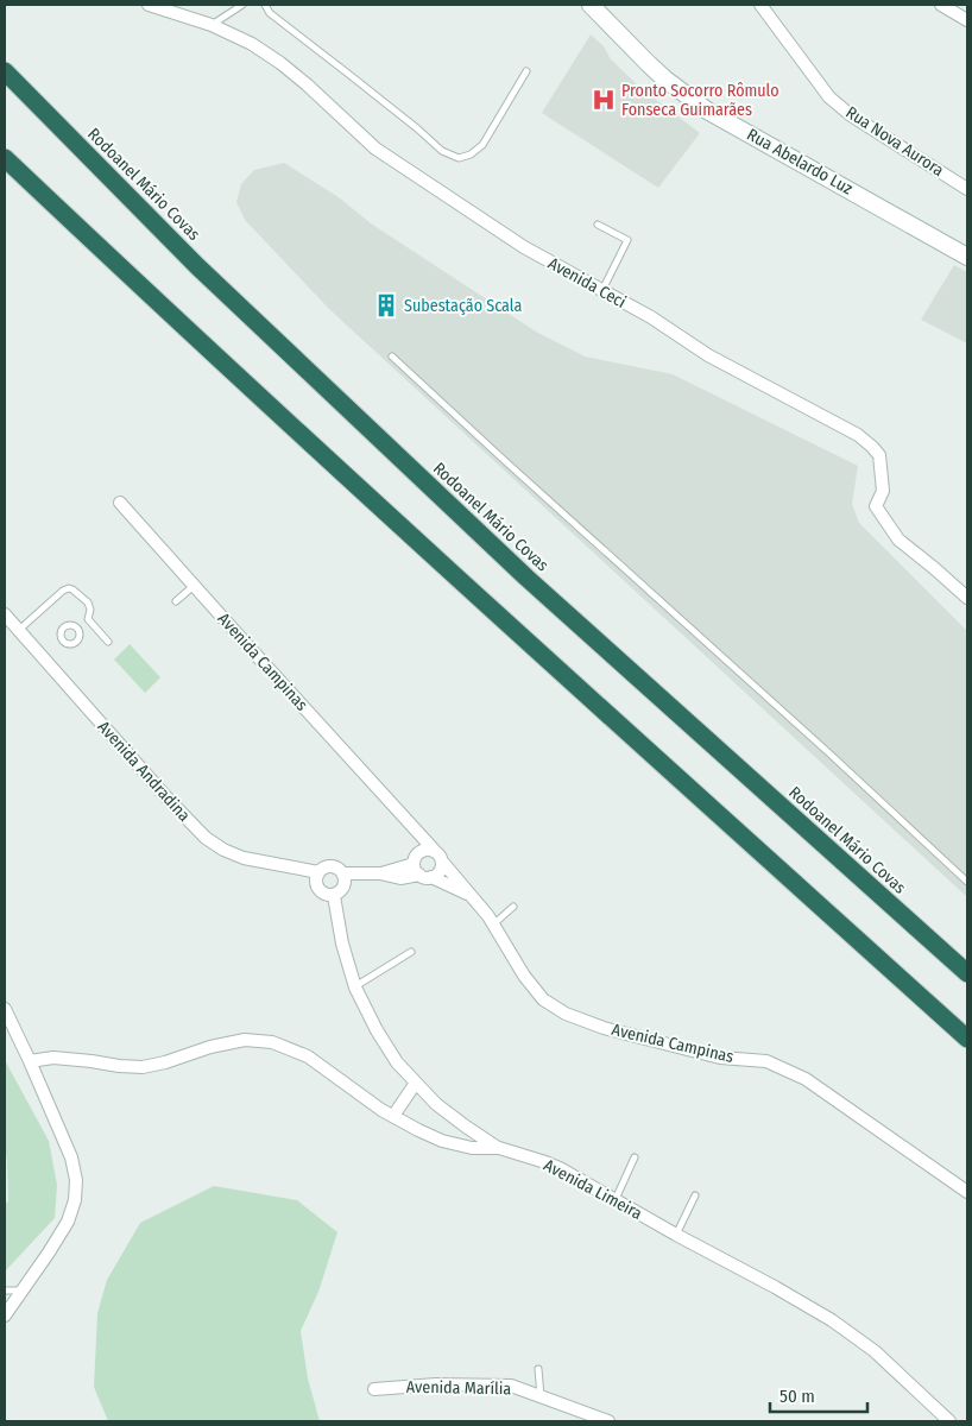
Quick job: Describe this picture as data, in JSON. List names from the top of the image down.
{
  "streets": {
    "highway": ["Rodoanel Mário Covas"],
    "main road": ["Rua Abelardo Luz"],
    "street": [
      "Rua Nova Aurora",
      "Avenida Ceci",
      "Avenida Campinas",
      "Avenida Andradina",
      "Avenida Limeira",
      "Avenida Marília"
    ]
  },
  "places": {
    "hospital": ["Pronto Socorro Rômulo Fonseca Guimarães"],
    "building": ["Subestação Scala"]
  },
  "scale_bar": "50 m"
}
